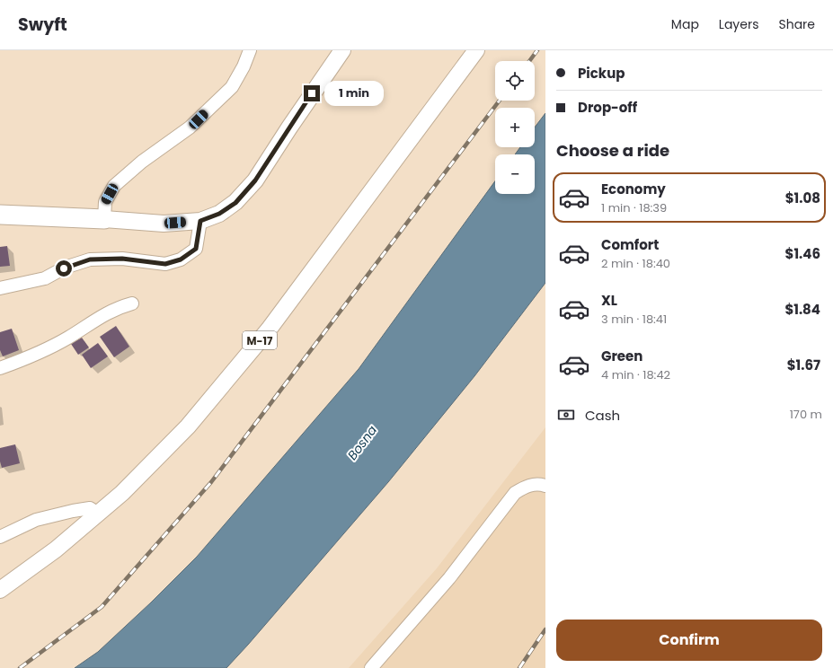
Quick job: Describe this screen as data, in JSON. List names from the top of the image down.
{
  "streets": {
    "main road": ["M-17"]
  },
  "water": ["Bosna"],
  "page": {
    "header": "Swyft",
    "nav": ["Map", "Layers", "Share"],
    "banner": ["Pickup", "Drop-off"],
    "map_buttons": ["+", "−"],
    "bubble": "1 min",
    "heading": "Choose a ride",
    "list": [
      {
        "name": "Economy",
        "note": "1 min · 18:39",
        "value": "$1.08"
      },
      {
        "name": "Comfort",
        "note": "2 min · 18:40",
        "value": "$1.46"
      },
      {
        "name": "XL",
        "note": "3 min · 18:41",
        "value": "$1.84"
      },
      {
        "name": "Green",
        "note": "4 min · 18:42",
        "value": "$1.67"
      }
    ],
    "pay": ["Cash", "170 m"],
    "buttons": "Confirm"
  }
}
